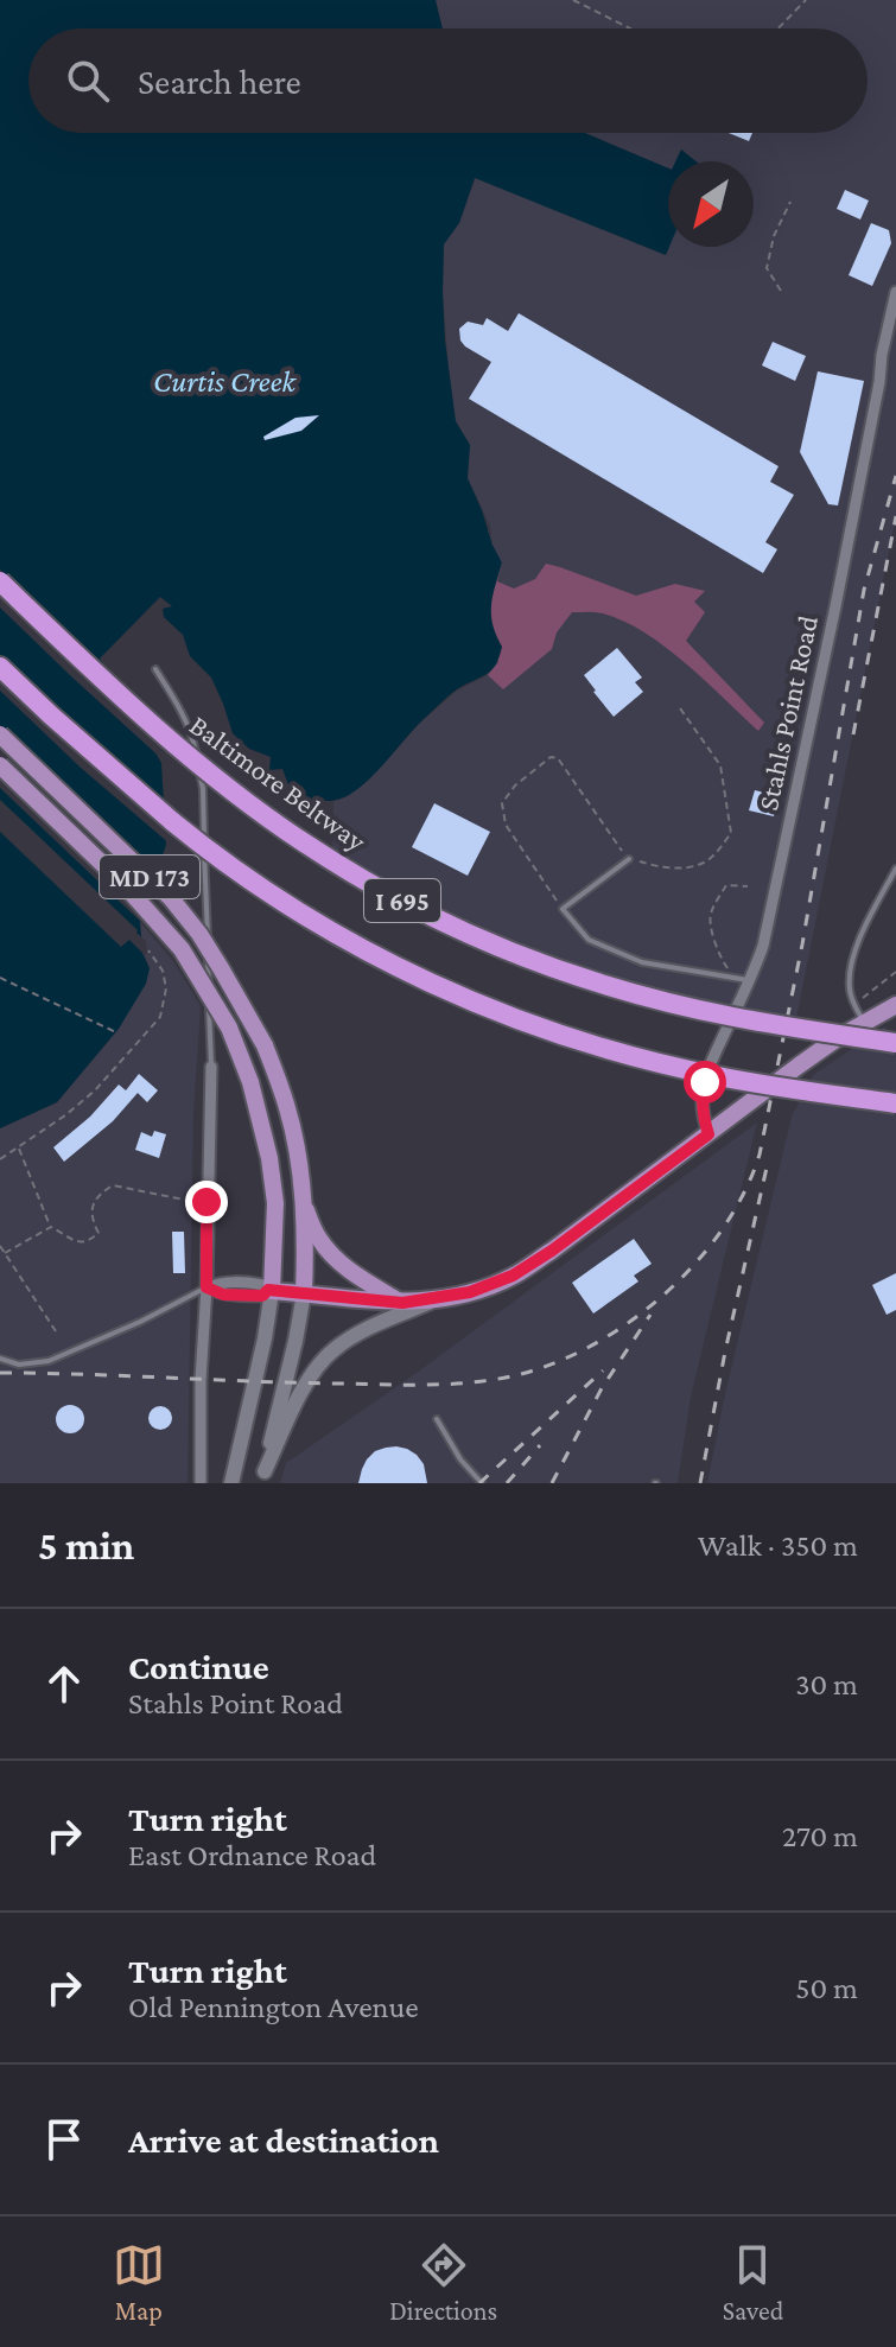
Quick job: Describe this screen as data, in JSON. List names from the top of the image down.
{
  "streets": {
    "highway": ["Baltimore Beltway", "I 695"],
    "main road": ["MD 173"],
    "street": ["Stahls Point Road"]
  },
  "water": ["Curtis Creek"],
  "north": "bottom left",
  "page": {
    "search": "Search here",
    "heading": ["5 min", "Walk · 350 m"],
    "list": [
      ["Continue", "Stahls Point Road", "30 m"],
      ["Turn right", "East Ordnance Road", "270 m"],
      ["Turn right", "Old Pennington Avenue", "50 m"],
      "Arrive at destination"
    ],
    "nav": ["Map", "Directions", "Saved"]
  }
}
